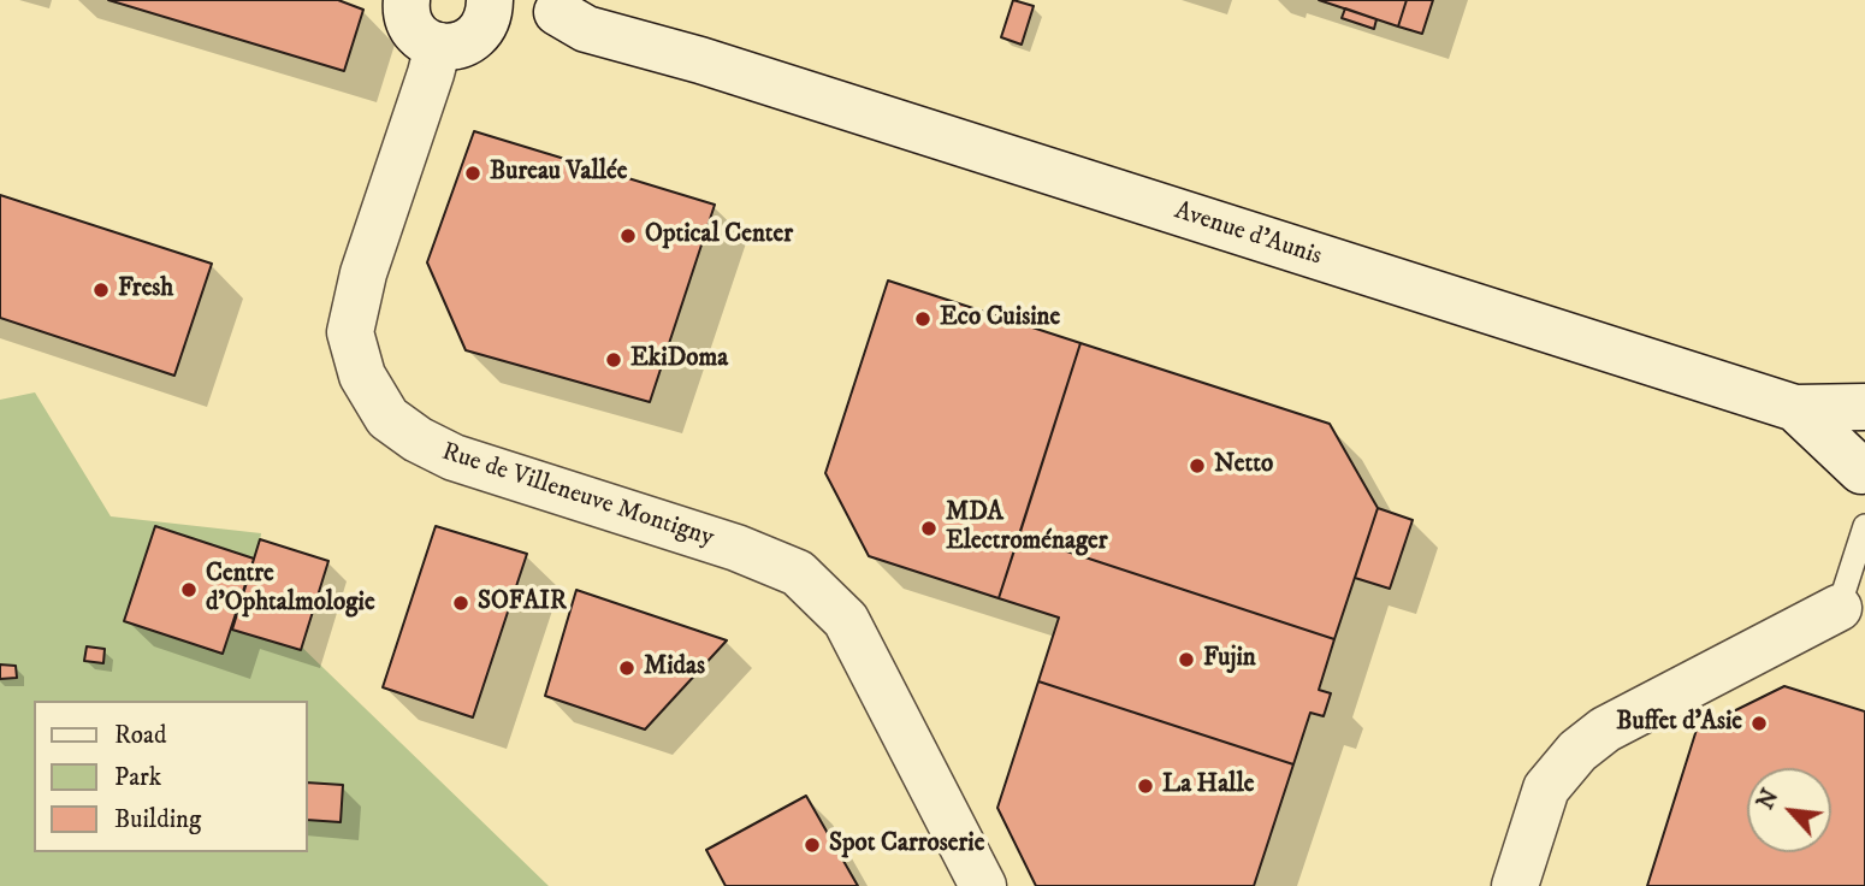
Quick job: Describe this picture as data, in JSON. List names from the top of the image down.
{
  "streets": {
    "main road": ["Avenue d'Aunis", "Rue de Villeneuve Montigny"]
  },
  "crossings": [
    ["Avenue d'Aunis", "Rue de Villeneuve Montigny"]
  ],
  "places": [
    "Bureau Vallée",
    "Optical Center",
    "Fresh",
    "Eco Cuisine",
    "EkiDoma",
    "Netto",
    "MDA Electroménager",
    "Centre d'Ophtalmologie",
    "SOFAIR",
    "Fujin",
    "Midas",
    "Buffet d'Asie",
    "La Halle",
    "Spot Carroserie"
  ],
  "legend": ["Road", "Park", "Building"],
  "north": "top left"
}
